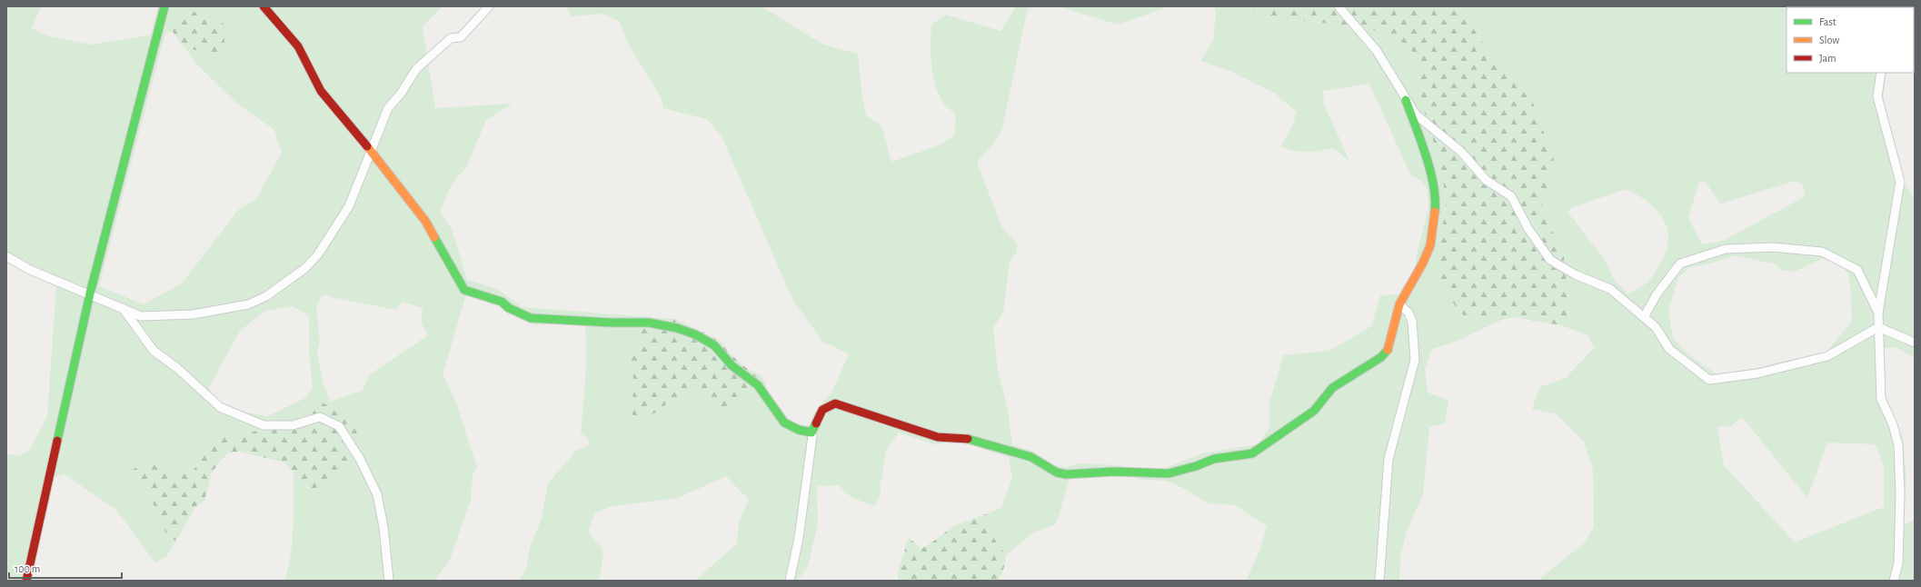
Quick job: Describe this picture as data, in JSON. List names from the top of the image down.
{
  "legend": ["Fast", "Slow", "Jam"],
  "scale_bar": "100 m"
}
